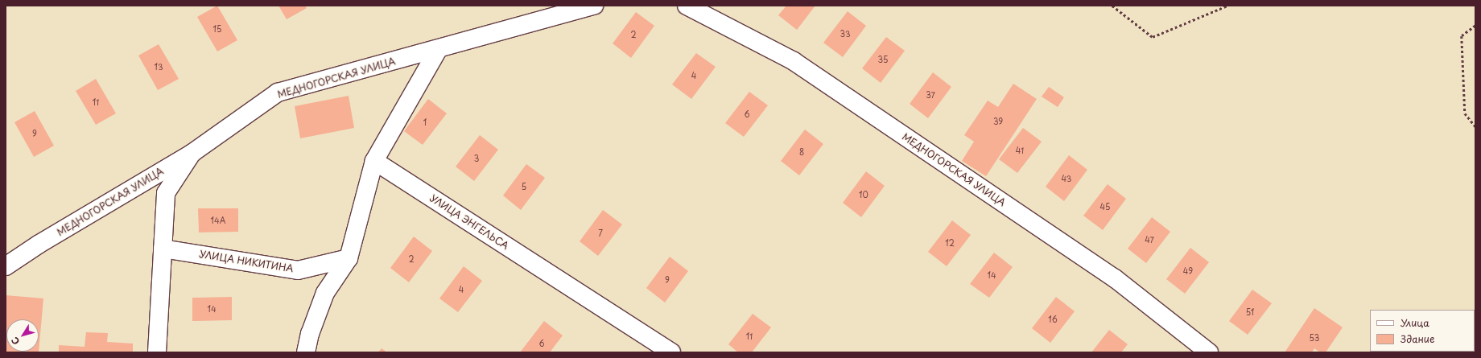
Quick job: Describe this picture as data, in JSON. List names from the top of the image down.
{
  "streets": {
    "street": ["МЕДНОГОРСКАЯ УЛИЦА", "УЛИЦА ЭНГЕЛЬСА", "УЛИЦА НИКИТИНА"]
  },
  "house_numbers": [
    "15",
    "33",
    "2",
    "35",
    "13",
    "4",
    "37",
    "11",
    "6",
    "39",
    "1",
    "9",
    "41",
    "8",
    "3",
    "43",
    "5",
    "10",
    "45",
    "14А",
    "7",
    "47",
    "12",
    "2",
    "49",
    "14",
    "9",
    "4",
    "14",
    "51",
    "16",
    "11",
    "53",
    "6"
  ],
  "legend": ["Улица", "Здание"],
  "north": "bottom left"
}
